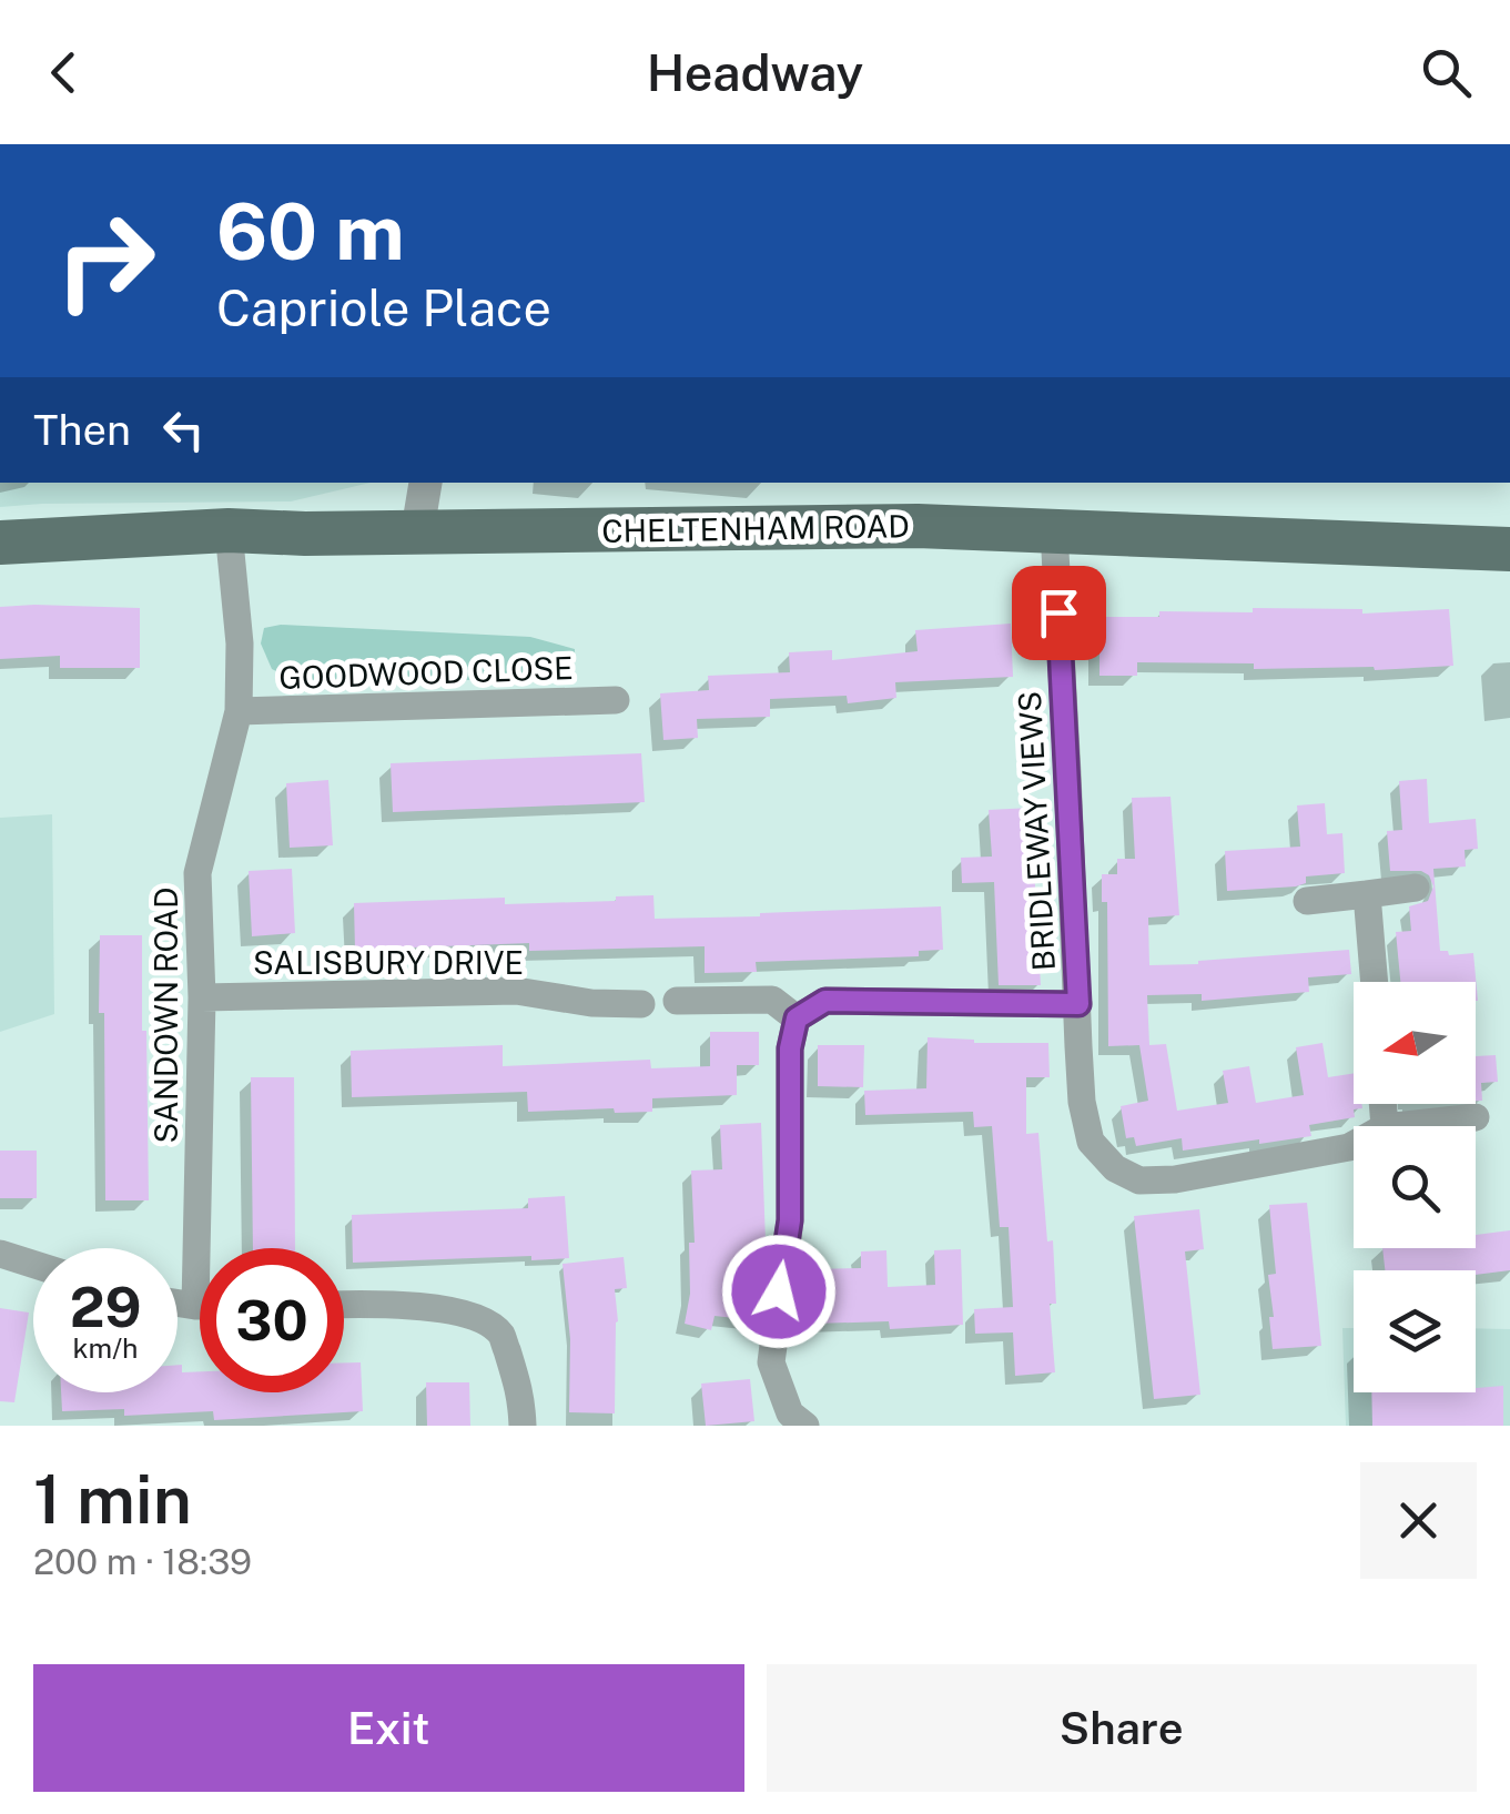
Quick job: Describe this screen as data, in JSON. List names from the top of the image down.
{
  "streets": {
    "main road": ["CHELTENHAM ROAD"],
    "street": [
      "GOODWOOD CLOSE",
      "BRIDLEWAY VIEWS",
      "SALISBURY DRIVE",
      "SANDOWN ROAD"
    ]
  },
  "crossings": [
    ["CHELTENHAM ROAD", "BRIDLEWAY VIEWS"],
    ["CHELTENHAM ROAD", "SANDOWN ROAD"],
    ["GOODWOOD CLOSE", "SANDOWN ROAD"],
    ["SALISBURY DRIVE", "SANDOWN ROAD"]
  ],
  "north": "left",
  "page": {
    "header": "Headway",
    "turn": ["60 m", "Capriole Place"],
    "then": "Then",
    "speed": "29 km/h",
    "limit": "30",
    "heading": ["1 min", "200 m · 18:39"],
    "buttons": ["Exit", "Share"]
  }
}
